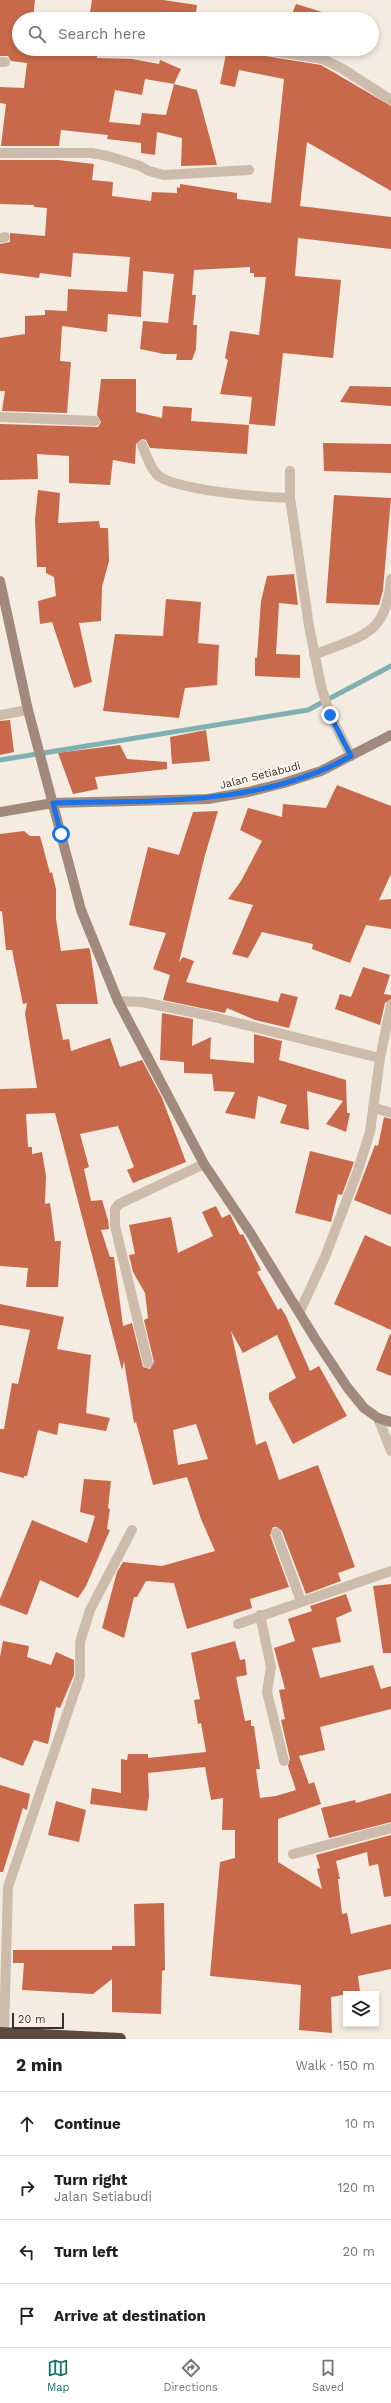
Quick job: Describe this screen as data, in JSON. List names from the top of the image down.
{
  "streets": {
    "street": ["Jalan Setiabudi"]
  },
  "scale_bar": "20 m",
  "page": {
    "search": "Search here",
    "scale": "20 m",
    "heading": ["2 min", "Walk · 150 m"],
    "list": [
      ["Continue", "10 m"],
      ["Turn right", "Jalan Setiabudi", "120 m"],
      ["Turn left", "20 m"],
      "Arrive at destination"
    ],
    "nav": ["Map", "Directions", "Saved"]
  }
}
